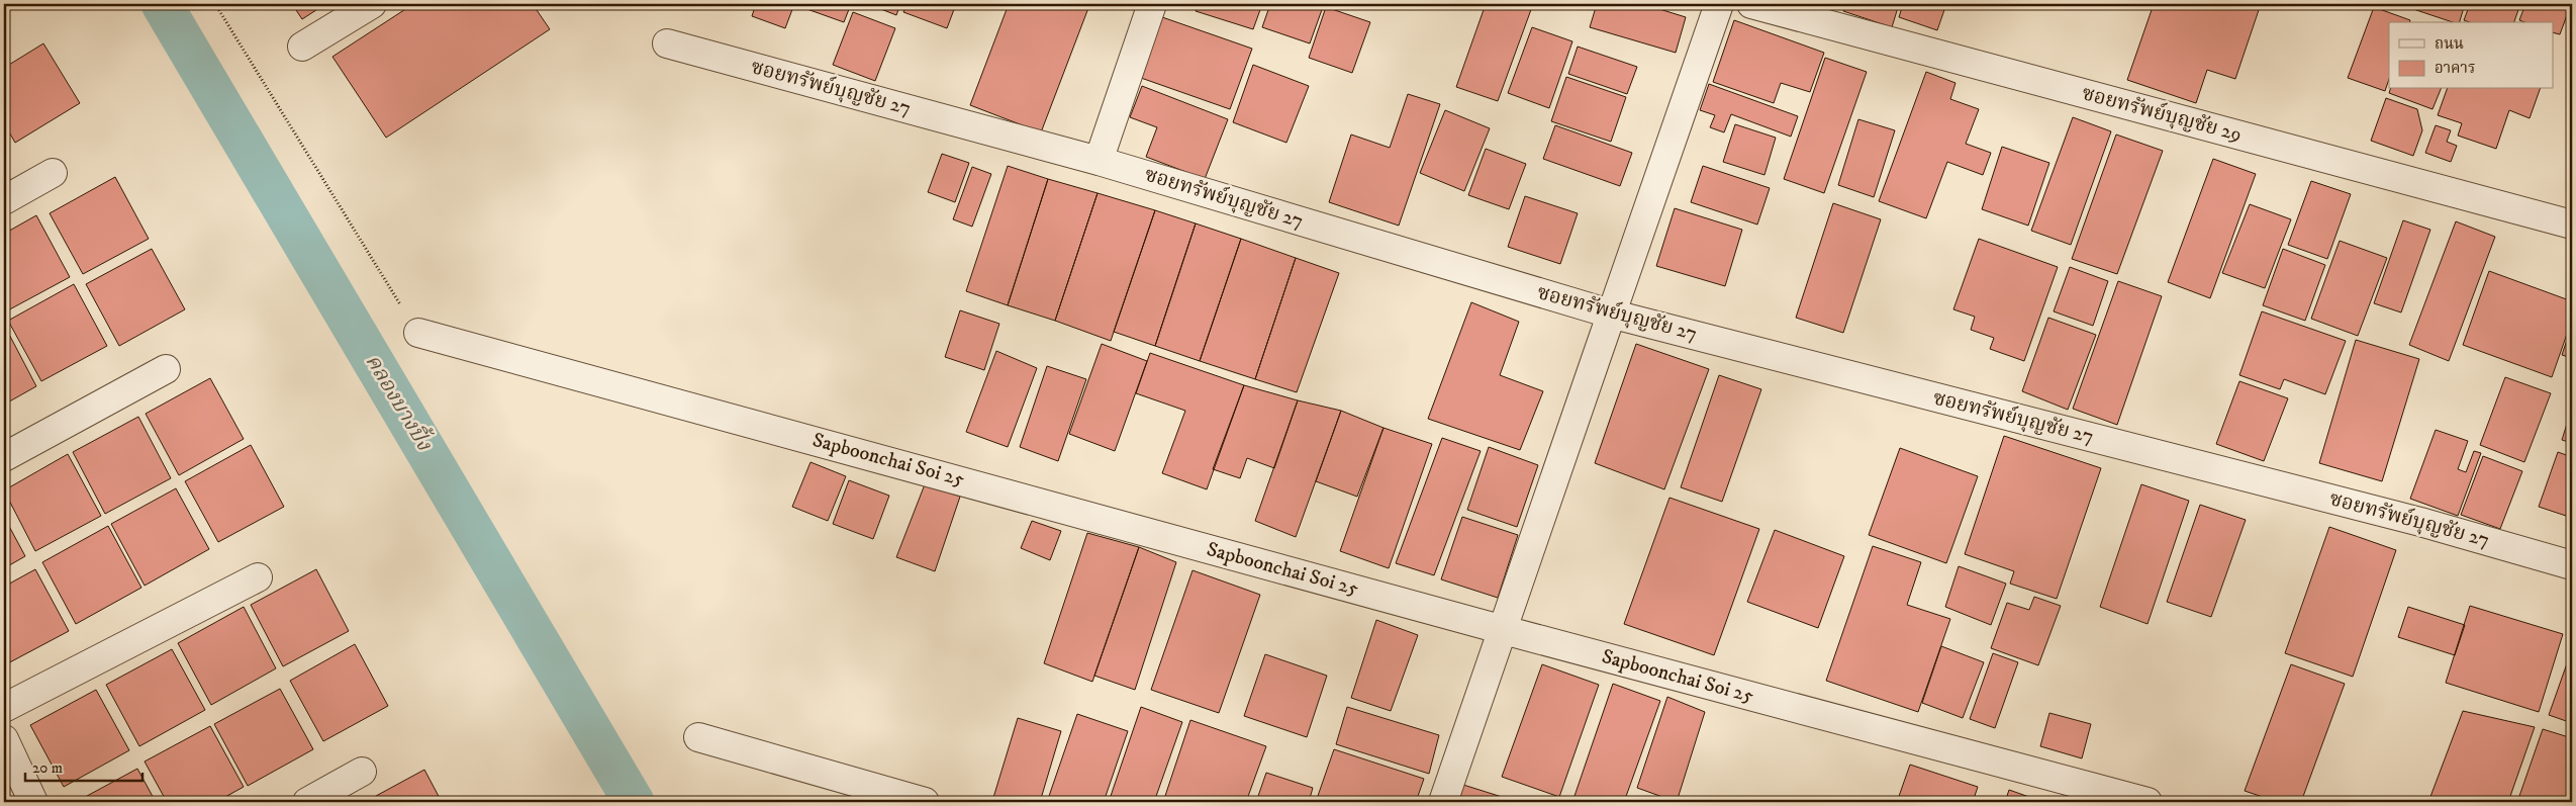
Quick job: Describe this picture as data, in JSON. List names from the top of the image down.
{
  "streets": {
    "street": ["ซอยทรัพย์บุญชัย 27", "ซอยทรัพย์บุญชัย 29", "Sapboonchai Soi 25"]
  },
  "water": ["คลองบางปิ้ง"],
  "legend": ["ถนน", "อาคาร"],
  "scale_bar": "20 m"
}
